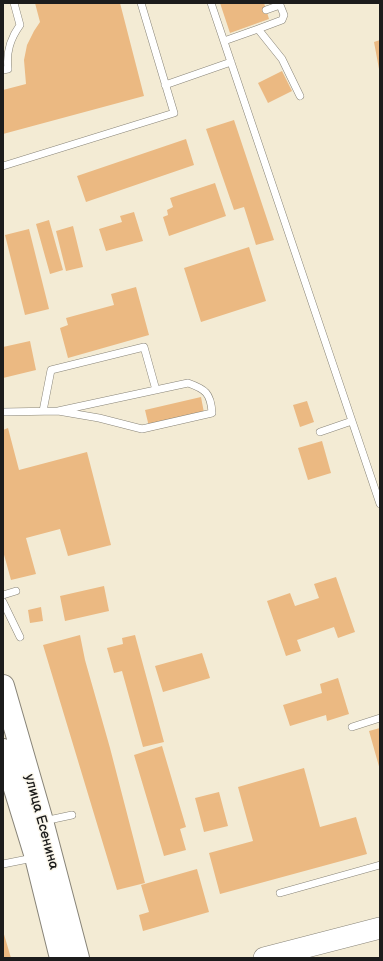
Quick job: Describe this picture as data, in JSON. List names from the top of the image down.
{
  "streets": {
    "main road": ["улица Есенина"]
  }
}
